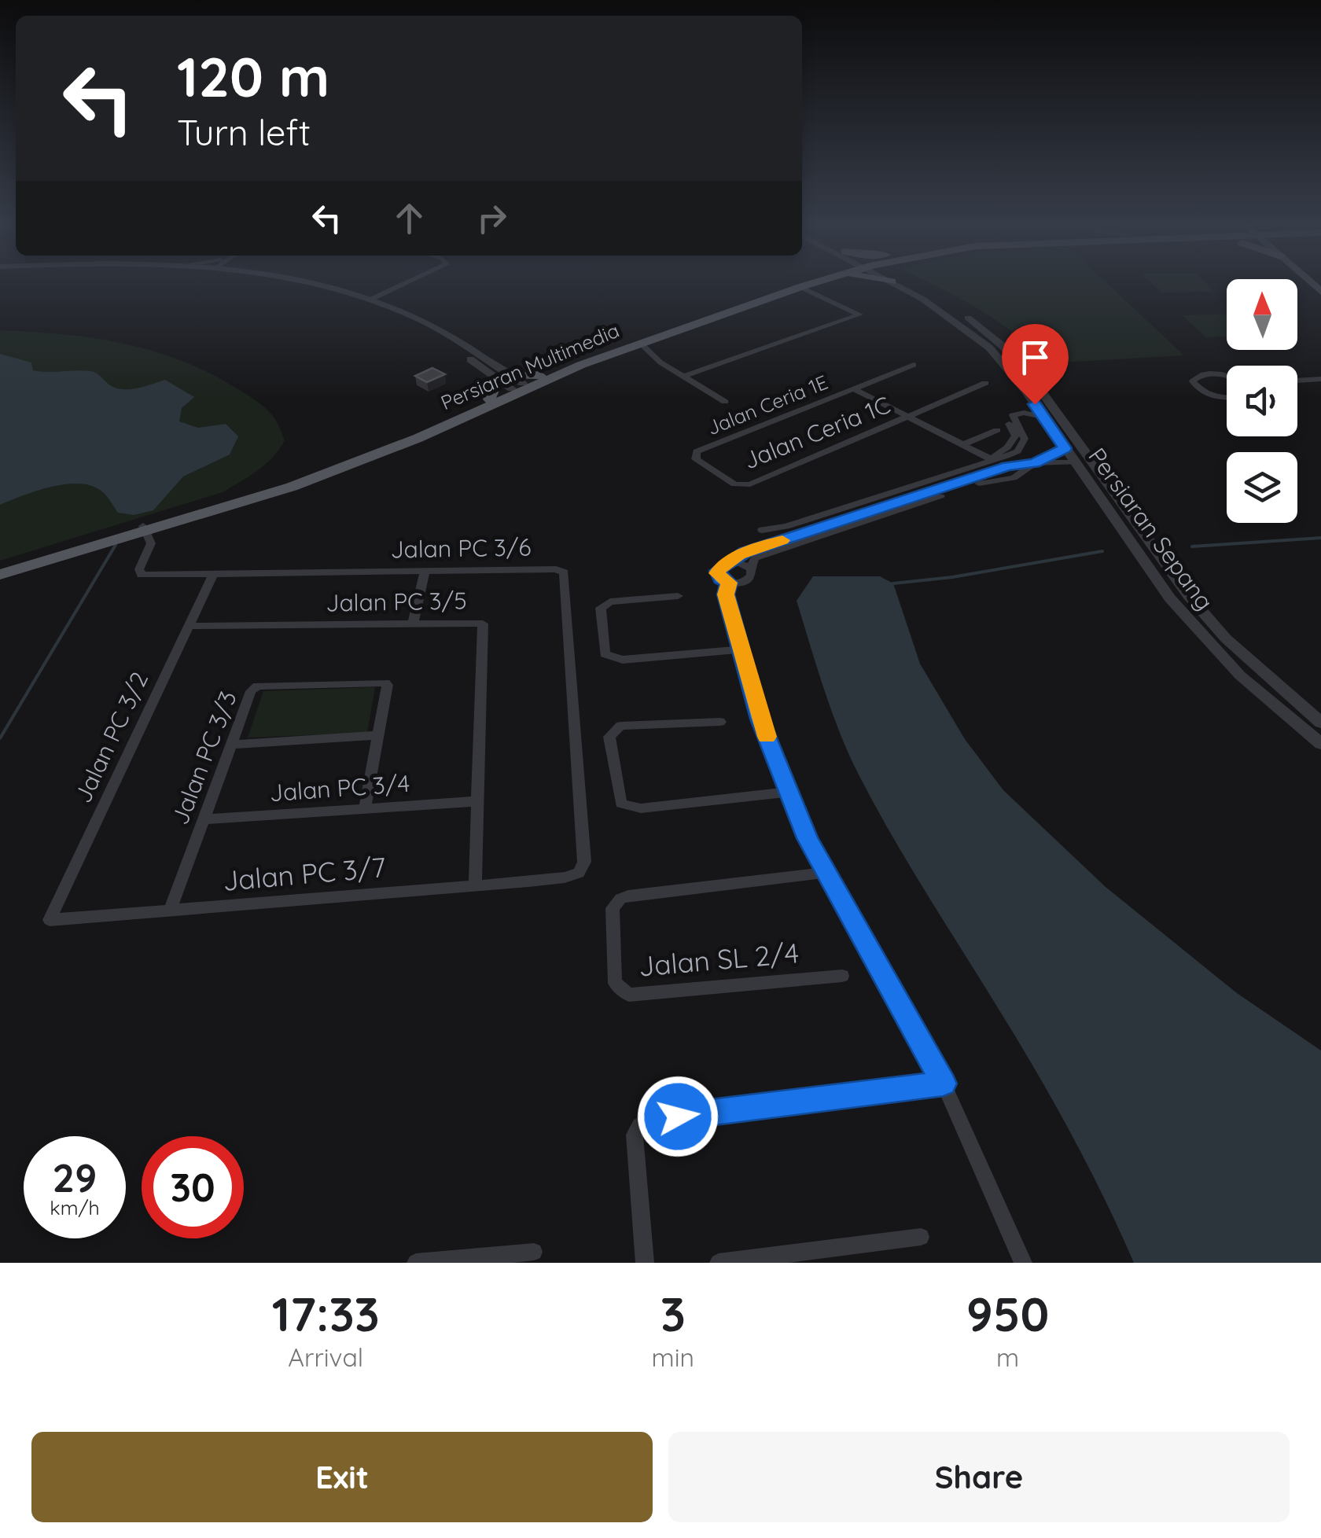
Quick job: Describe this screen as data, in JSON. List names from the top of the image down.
{
  "streets": {
    "main road": ["Persiaran Multimedia"],
    "street": [
      "Jalan Ceria 1E",
      "Jalan Ceria 1C",
      "Persiaran Sepang",
      "Jalan PC 3/6",
      "Jalan PC 3/5",
      "Jalan PC 3/2",
      "Jalan PC 3/3",
      "Jalan PC 3/4",
      "Jalan PC 3/7",
      "Jalan SL 2/4"
    ]
  },
  "crossings": [
    ["Persiaran Multimedia", "Jalan PC 3/6"],
    ["Jalan Ceria 1E", "Jalan Ceria 1C"],
    ["Jalan PC 3/6", "Jalan PC 3/2"],
    ["Jalan PC 3/6", "Jalan PC 3/7"],
    ["Jalan PC 3/5", "Jalan PC 3/2"],
    ["Jalan PC 3/5", "Jalan PC 3/4"],
    ["Jalan PC 3/5", "Jalan PC 3/7"],
    ["Jalan PC 3/2", "Jalan PC 3/7"],
    ["Jalan PC 3/3", "Jalan PC 3/4"],
    ["Jalan PC 3/3", "Jalan PC 3/7"]
  ],
  "north": "top",
  "page": {
    "turn": ["120 m", "Turn left"],
    "speed": "29 km/h",
    "limit": "30",
    "eta": [
      "17:33",
      "Arrival",
      "3",
      "min",
      "950",
      "m"
    ],
    "buttons": ["Exit", "Share"]
  }
}
